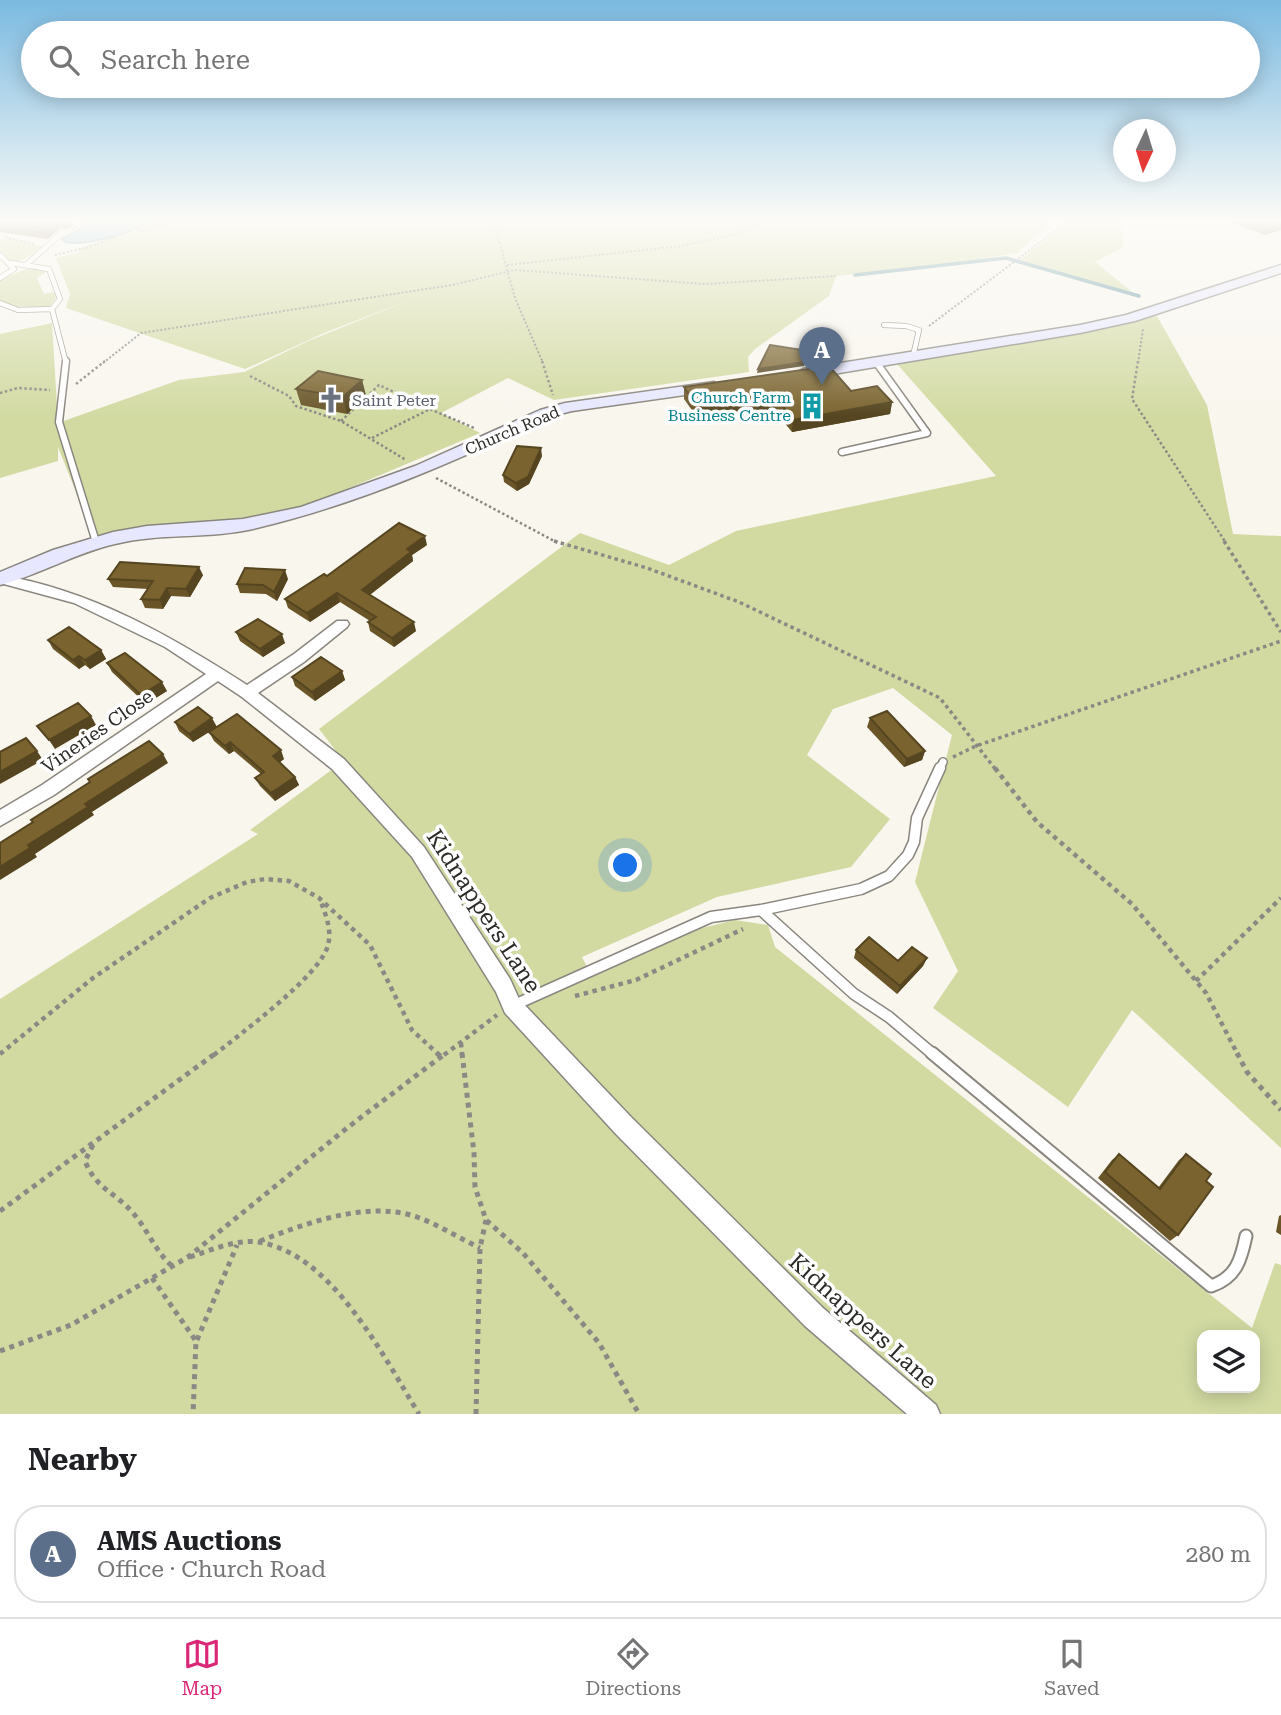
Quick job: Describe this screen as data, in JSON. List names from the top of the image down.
{
  "streets": {
    "street": ["Church Road", "Vineries Close", "Kidnappers Lane"]
  },
  "crossings": [
    ["Church Road", "Kidnappers Lane"],
    ["Vineries Close", "Kidnappers Lane"]
  ],
  "places": {
    "church": ["Saint Peter"],
    "building": ["Church Farm Business Centre"]
  },
  "north": "bottom",
  "page": {
    "search": "Search here",
    "pins": "A",
    "heading": "Nearby",
    "list": [
      {
        "mark": "A",
        "name": "AMS Auctions",
        "note": "Office · Church Road",
        "value": "280 m"
      }
    ],
    "nav": ["Map", "Directions", "Saved"]
  }
}
